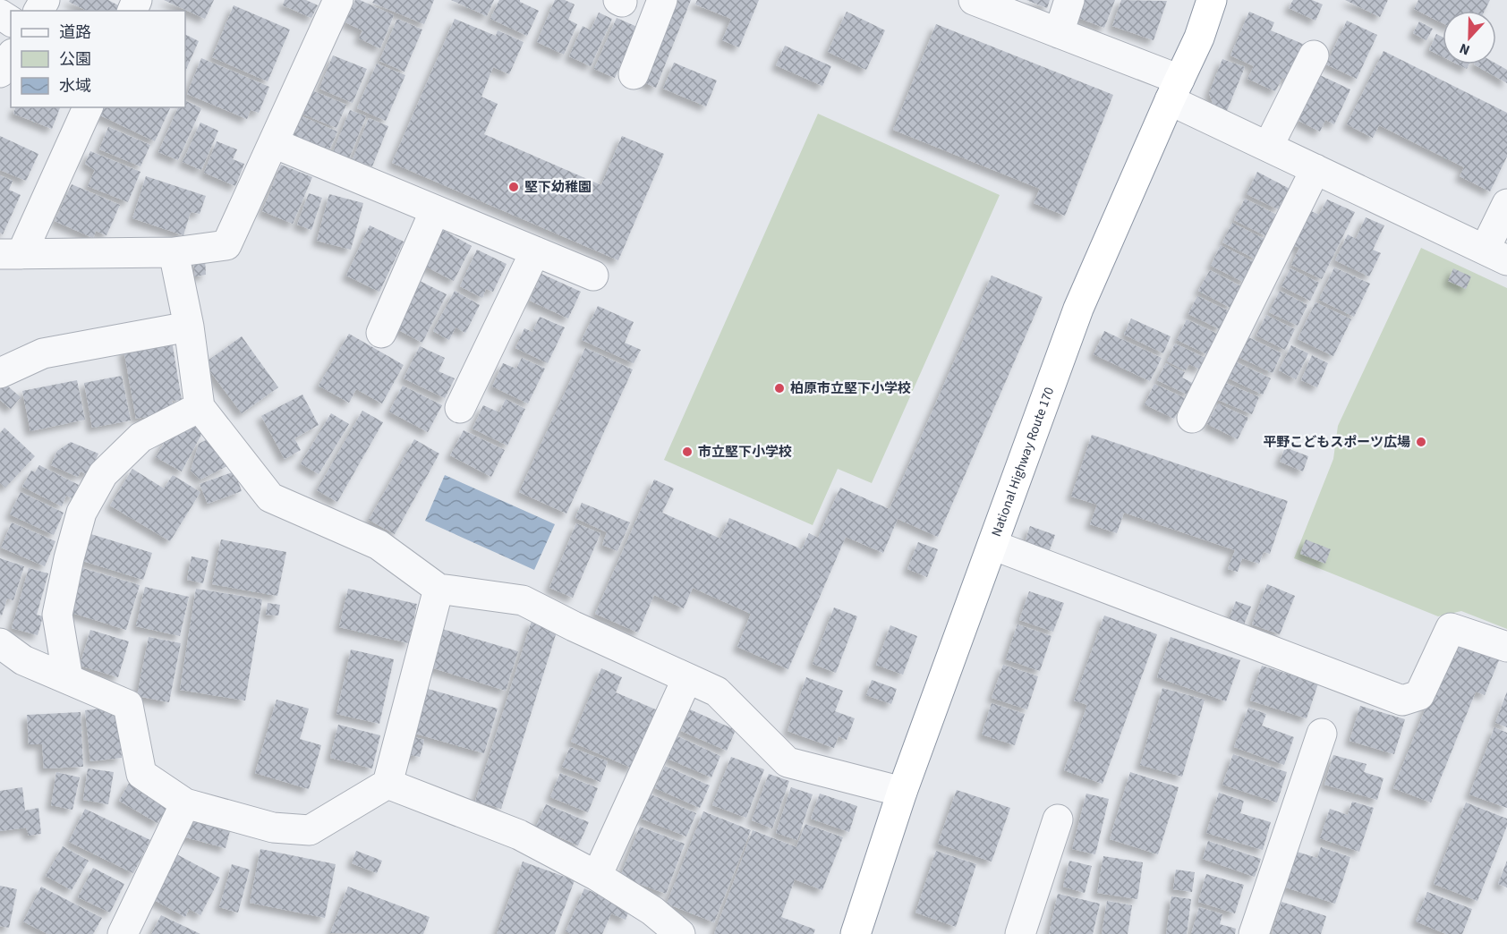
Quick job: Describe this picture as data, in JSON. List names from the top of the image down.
{
  "streets": {
    "highway": ["National Highway Route 170"]
  },
  "places": [
    "堅下幼稚園",
    "柏原市立堅下小学校",
    "平野こどもスポーツ広場",
    "市立堅下小学校"
  ],
  "legend": ["道路", "公園", "水域"],
  "north": "bottom"
}
